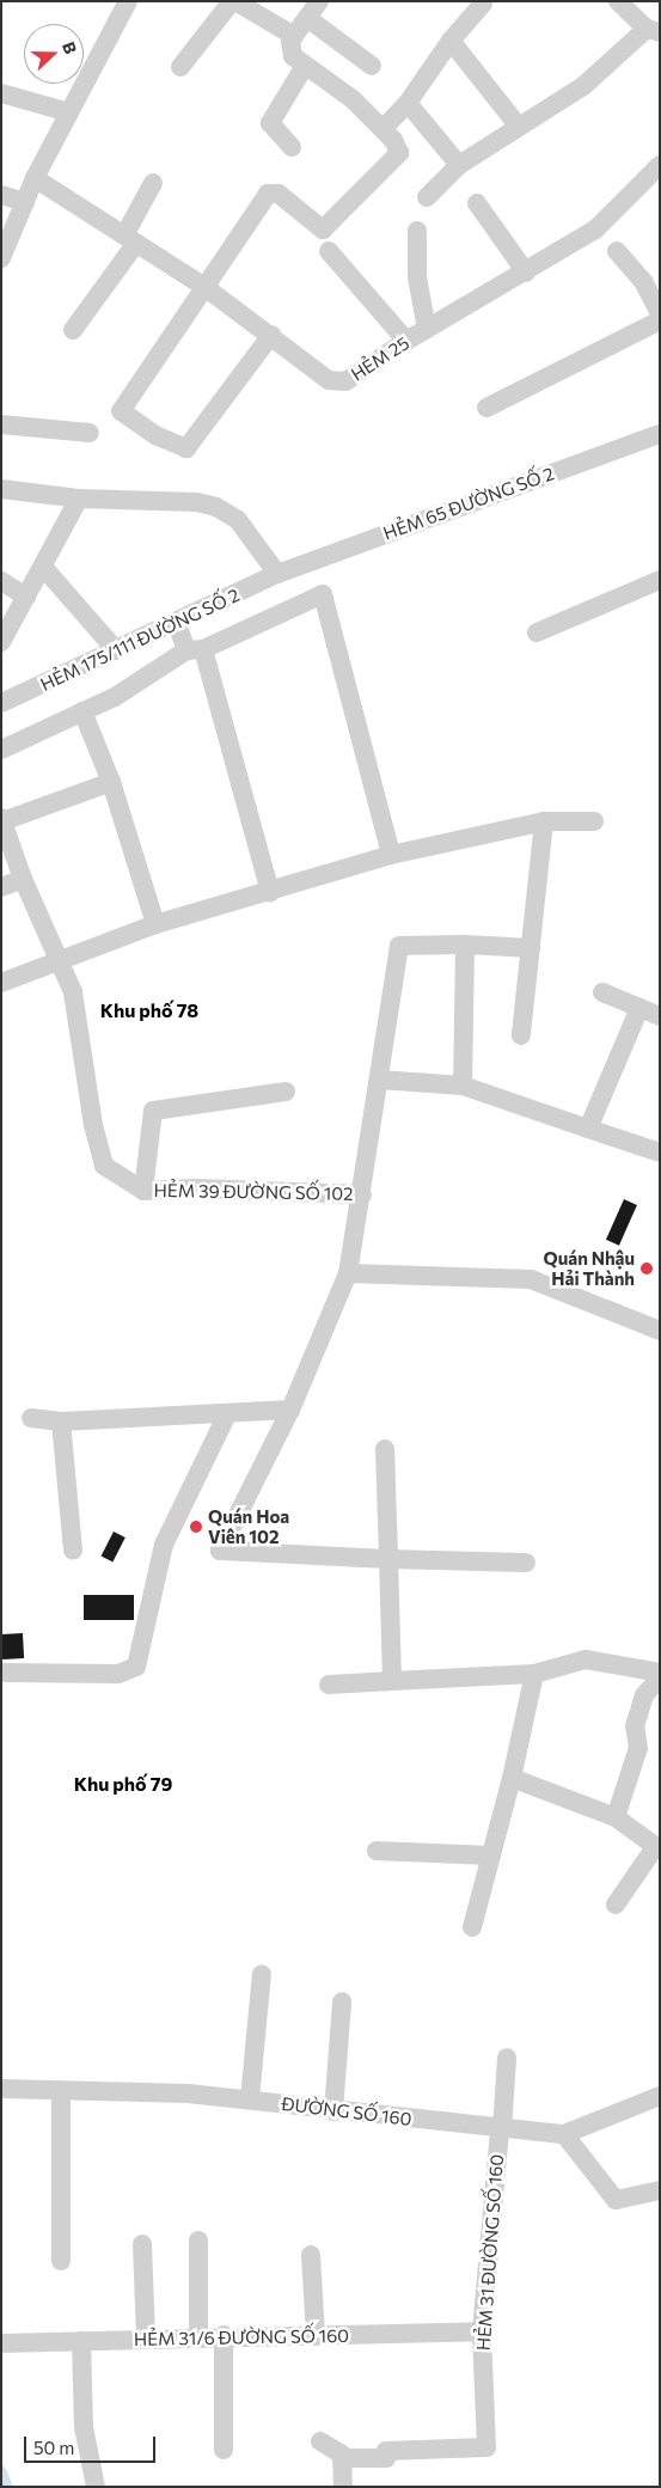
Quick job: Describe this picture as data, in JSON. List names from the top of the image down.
{
  "streets": {
    "street": [
      "HẺM 25",
      "HẺM 65 ĐƯỜNG SỐ 2",
      "HẺM 175/111 ĐƯỜNG SỐ 2",
      "HẺM 39 ĐƯỜNG SỐ 102",
      "ĐƯỜNG SỐ 160",
      "HẺM 31 ĐƯỜNG SỐ 160",
      "HẺM 31/6 ĐƯỜNG SỐ 160"
    ]
  },
  "crossings": [
    ["HẺM 65 ĐƯỜNG SỐ 2", "HẺM 175/111 ĐƯỜNG SỐ 2"],
    ["ĐƯỜNG SỐ 160", "HẺM 31 ĐƯỜNG SỐ 160"],
    ["HẺM 31 ĐƯỜNG SỐ 160", "HẺM 31/6 ĐƯỜNG SỐ 160"]
  ],
  "districts": ["Khu phố 78", "Khu phố 79"],
  "places": ["Quán Nhậu Hải Thành", "Quán Hoa Viên 102"],
  "scale_bar": "50 m",
  "north": "right"
}
